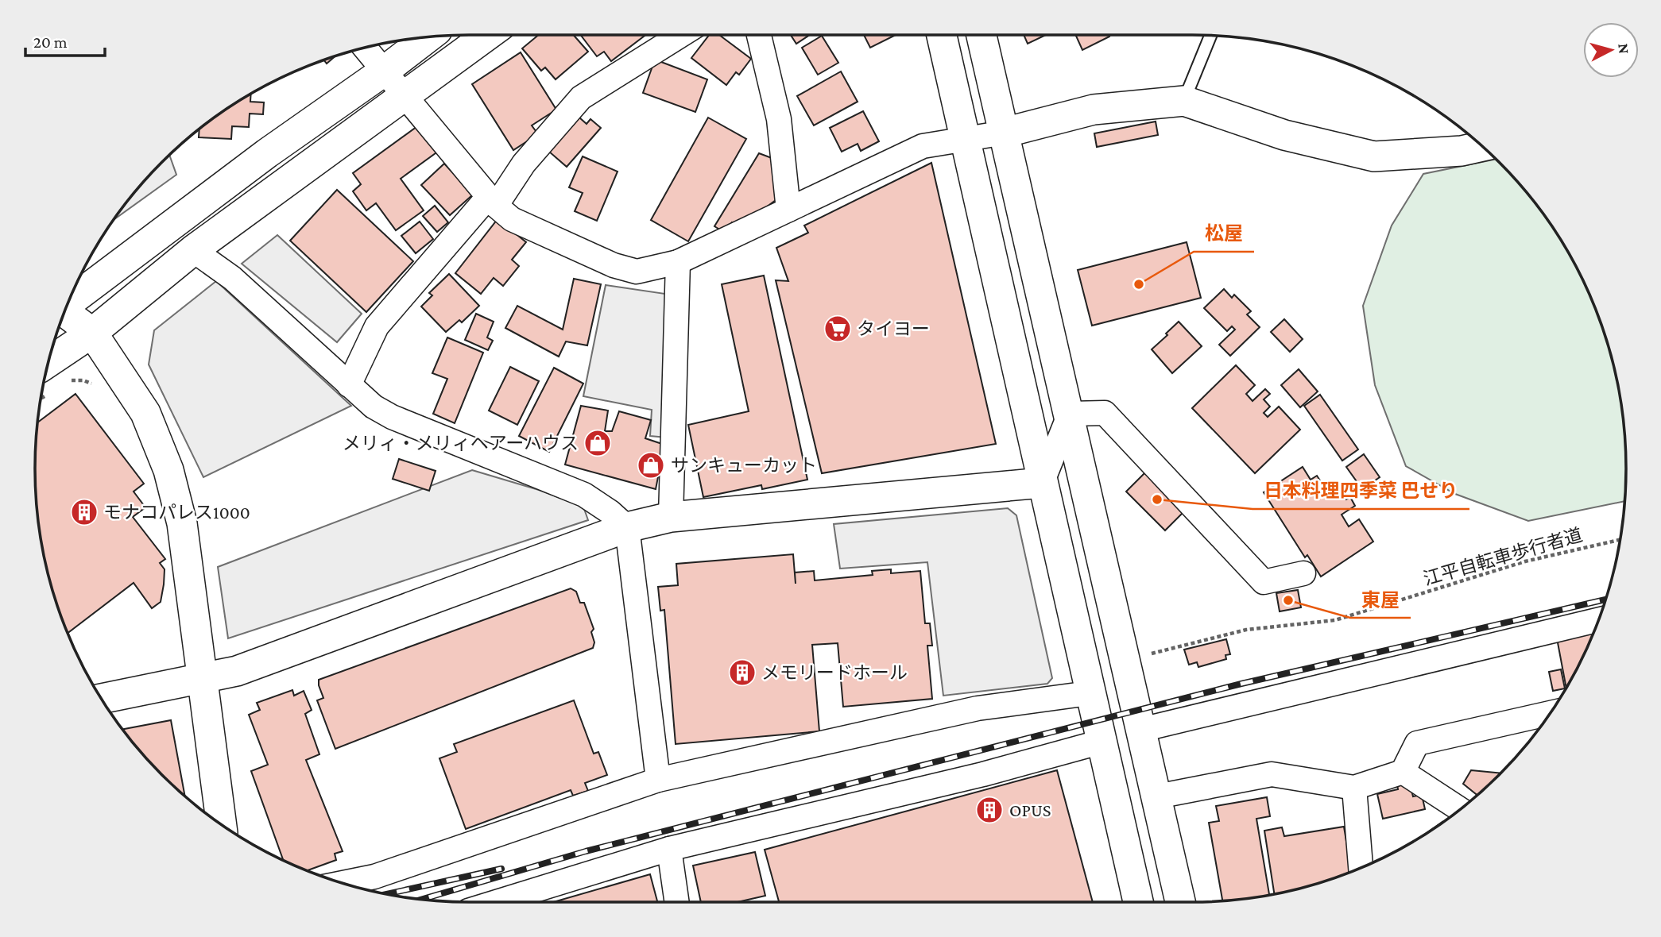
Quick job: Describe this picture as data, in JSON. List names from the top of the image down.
{
  "streets": {
    "path": ["江平自転車歩行者道"]
  },
  "places": {
    "other": ["松屋", "日本料理四季菜 巴せり", "東屋"],
    "supermarket": ["タイヨー"],
    "shop": ["メリィ・メリィヘアーハウス", "サンキューカット"],
    "building": ["モナコパレス1000", "メモリードホール", "OPUS"]
  },
  "scale_bar": "20 m",
  "north": "right"
}
